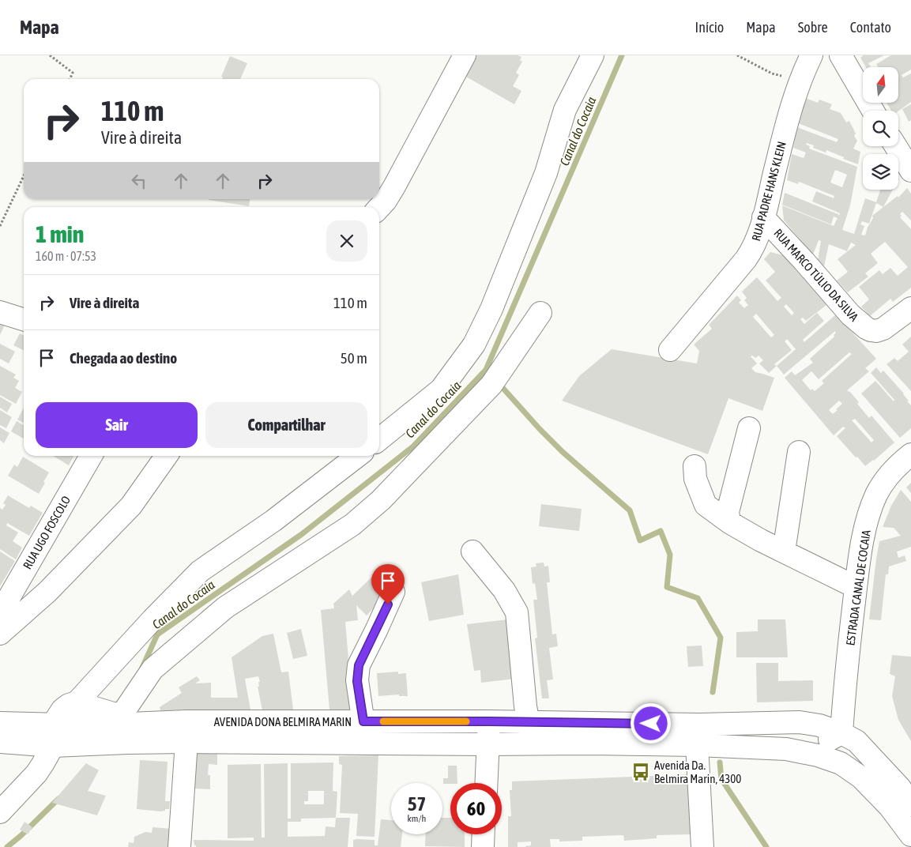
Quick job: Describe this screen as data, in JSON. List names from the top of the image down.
{
  "streets": {
    "street": [
      "RUA PADRE HANS KLEIN",
      "RUA MARCO TÚLIO DA SILVA",
      "RUA UGO FOSCOLO",
      "ESTRADA CANAL DE COCAIA",
      "AVENIDA DONA BELMIRA MARIN"
    ]
  },
  "crossings": [
    ["RUA PADRE HANS KLEIN", "RUA MARCO TÚLIO DA SILVA"],
    ["ESTRADA CANAL DE COCAIA", "AVENIDA DONA BELMIRA MARIN"]
  ],
  "water": ["Canal do Cocaia"],
  "places": {
    "bus stop": ["Avenida Da. Belmira Marin, 4300"]
  },
  "north": "top",
  "page": {
    "header": "Mapa",
    "nav": [
      "Início",
      "Mapa",
      "Sobre",
      "Contato"
    ],
    "turn": ["110 m", "Vire à direita"],
    "heading": ["1 min", "160 m · 07:53"],
    "list": [
      {
        "name": "Vire à direita",
        "value": "110 m"
      },
      {
        "name": "Chegada ao destino",
        "value": "50 m"
      }
    ],
    "buttons": ["Sair", "Compartilhar"],
    "speed": "57 km/h",
    "limit": "60"
  }
}
